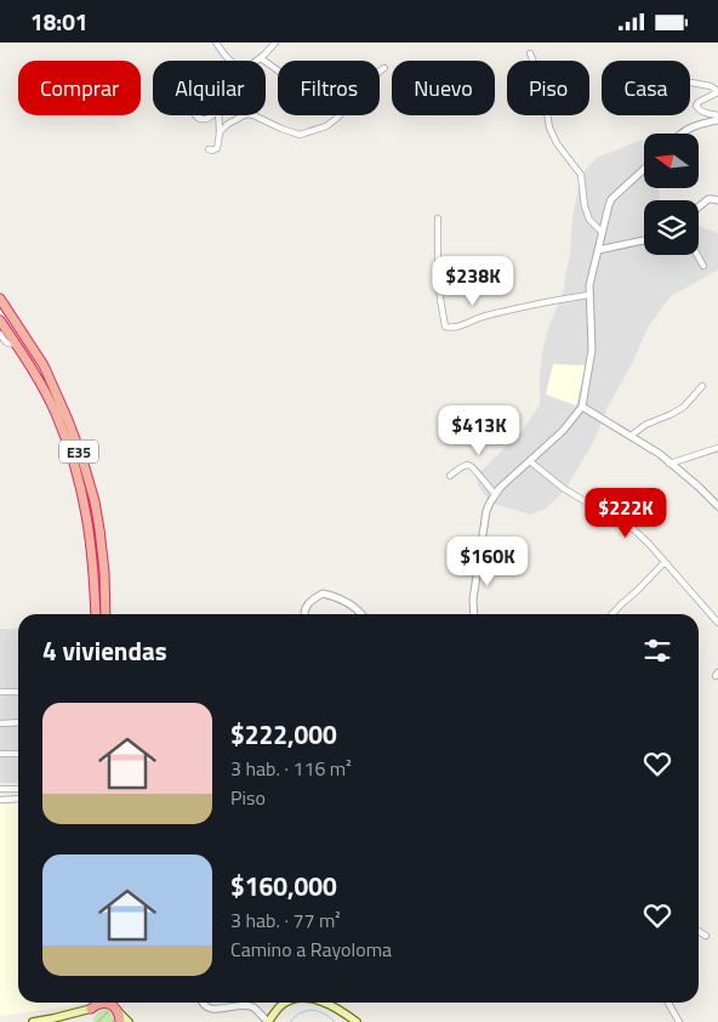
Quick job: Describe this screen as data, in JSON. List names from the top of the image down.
{
  "streets": {
    "highway": ["E35"]
  },
  "north": "left",
  "page": {
    "status": "18:01",
    "chip": [
      "Comprar",
      "Alquilar",
      "Filtros",
      "Nuevo",
      "Piso",
      "Casa"
    ],
    "price": [
      "$238K",
      "$413K",
      "$222K",
      "$160K"
    ],
    "heading": "4 viviendas",
    "list": [
      {
        "name": "$222,000",
        "note": "3 hab. · 116 m² · Piso"
      },
      {
        "name": "$160,000",
        "note": "3 hab. · 77 m² · Camino a Rayoloma"
      }
    ]
  }
}
